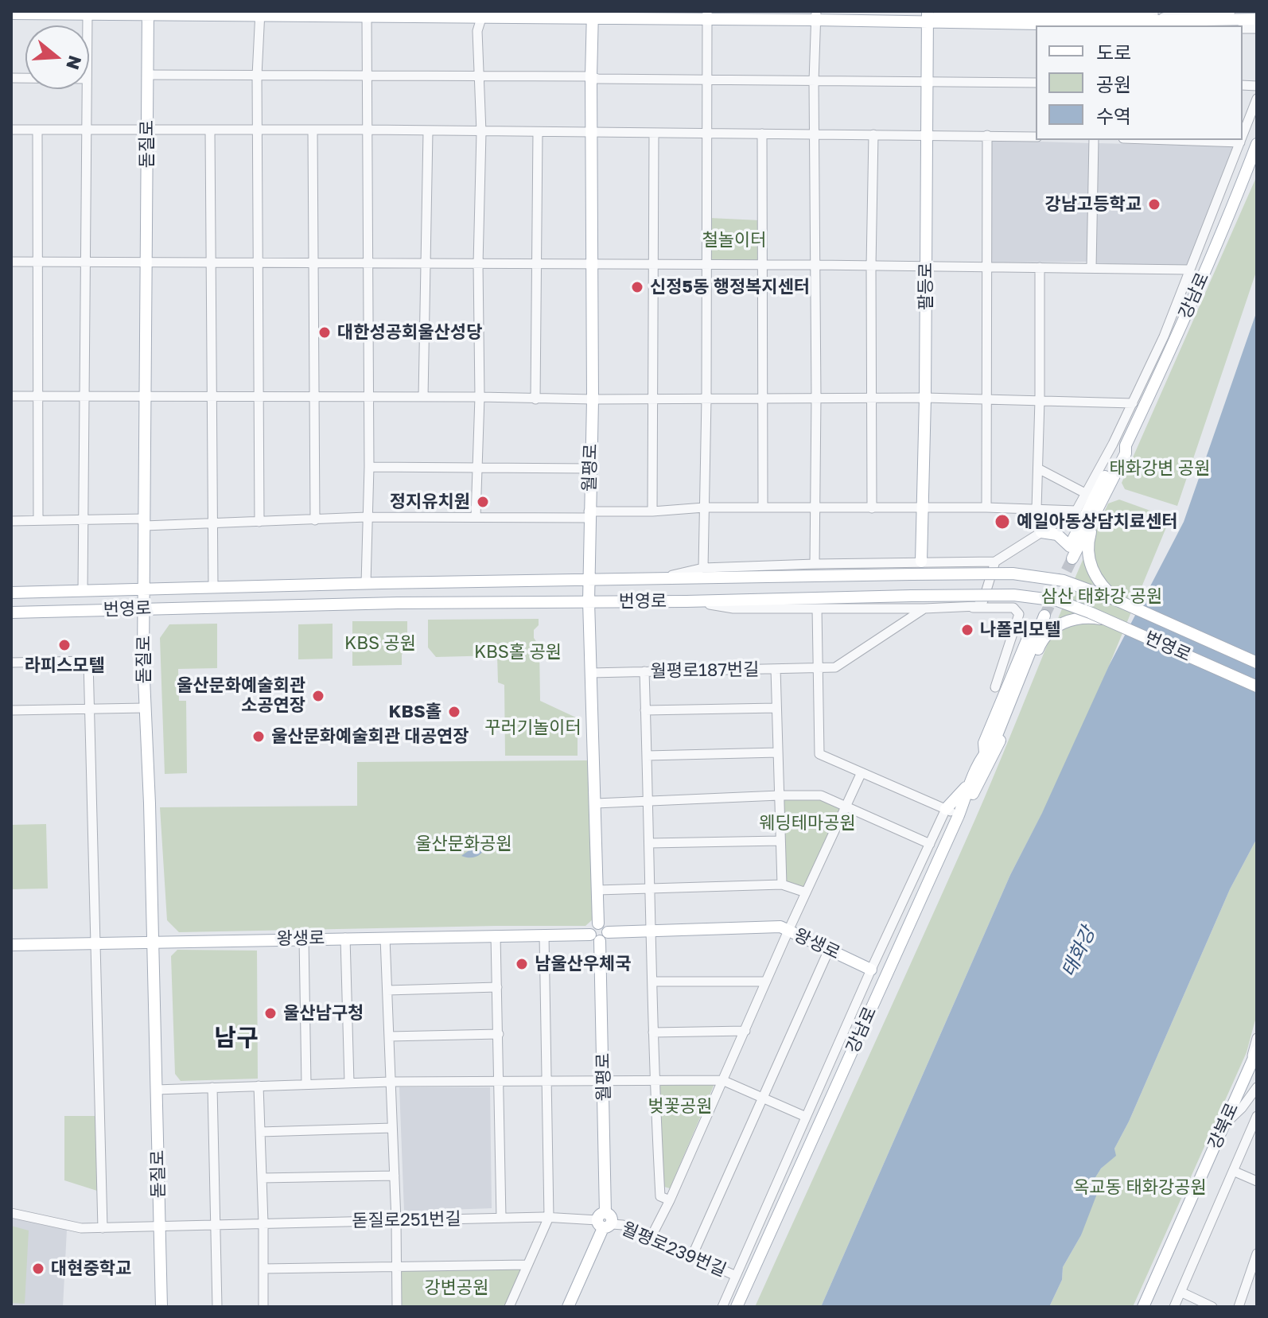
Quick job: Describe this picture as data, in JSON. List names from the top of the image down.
{
  "streets": {
    "main road": [
      "돋질로",
      "팔등로",
      "강남로",
      "월평로",
      "번영로",
      "왕생로",
      "강북로"
    ],
    "street": ["월평로187번길", "돋질로251번길", "월평로239번길"]
  },
  "crossings": [
    ["돋질로", "번영로"],
    ["돋질로", "왕생로"],
    ["돋질로", "돋질로251번길"],
    ["월평로", "번영로"],
    ["월평로", "월평로187번길"],
    ["월평로", "왕생로"],
    ["월평로", "돋질로251번길"],
    ["월평로", "월평로239번길"],
    ["돋질로251번길", "월평로239번길"]
  ],
  "districts": ["남구"],
  "water": ["태화강"],
  "parks": [
    "철놀이터",
    "태화강변 공원",
    "삼산 태화강 공원",
    "KBS 공원",
    "KBS홀 공원",
    "꾸러기놀이터",
    "웨딩테마공원",
    "울산문화공원",
    "벚꽃공원",
    "옥교동 태화강공원",
    "강변공원"
  ],
  "places": [
    "강남고등학교",
    "신정5동 행정복지센터",
    "대한성공회울산성당",
    "정지유치원",
    "예일아동상담치료센터",
    "나폴리모텔",
    "라피스모텔",
    "울산문화예술회관 소공연장",
    "KBS홀",
    "울산문화예술회관 대공연장",
    "남울산우체국",
    "울산남구청",
    "대현중학교"
  ],
  "legend": ["도로", "공원", "수역"],
  "north": "right"
}
